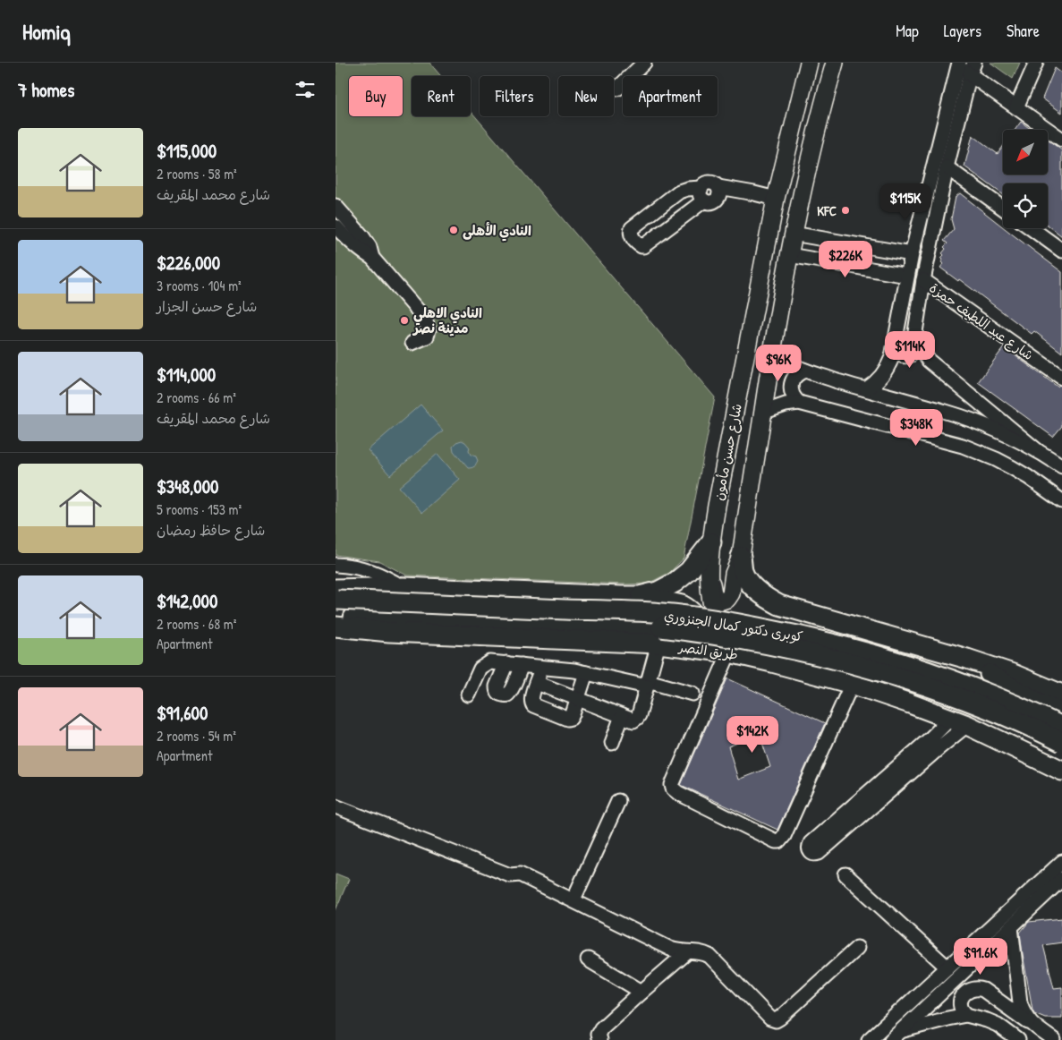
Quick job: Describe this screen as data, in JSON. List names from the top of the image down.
{
  "streets": {
    "highway": ["كوبرى دكتور كمال الجنزوري", "طريق النصر"],
    "main road": ["شارع حسن مأمون"],
    "street": ["شارع عبد اللطيف حمزة"]
  },
  "crossings": [
    ["شارع حسن مأمون", "طريق النصر"]
  ],
  "places": ["KFC", "النادي الأهلى", "النادي الاهلي مدينة نصر"],
  "north": "bottom left",
  "page": {
    "header": "Homiq",
    "nav": ["Map", "Layers", "Share"],
    "heading": "7 homes",
    "chip": [
      "Buy",
      "Rent",
      "Filters",
      "New",
      "Apartment"
    ],
    "list": [
      {
        "name": "$115,000",
        "note": "2 rooms · 58 m² · شارع محمد المقريف"
      },
      {
        "name": "$226,000",
        "note": "3 rooms · 104 m² · شارع حسن الجزار"
      },
      {
        "name": "$114,000",
        "note": "2 rooms · 66 m² · شارع محمد المقريف"
      },
      {
        "name": "$348,000",
        "note": "5 rooms · 153 m² · شارع حافظ رمضان"
      },
      {
        "name": "$142,000",
        "note": "2 rooms · 68 m² · Apartment"
      },
      {
        "name": "$91,600",
        "note": "2 rooms · 54 m² · Apartment"
      }
    ],
    "price": [
      "$115K",
      "$226K",
      "$114K",
      "$96K",
      "$348K",
      "$142K",
      "$91.6K"
    ]
  }
}
